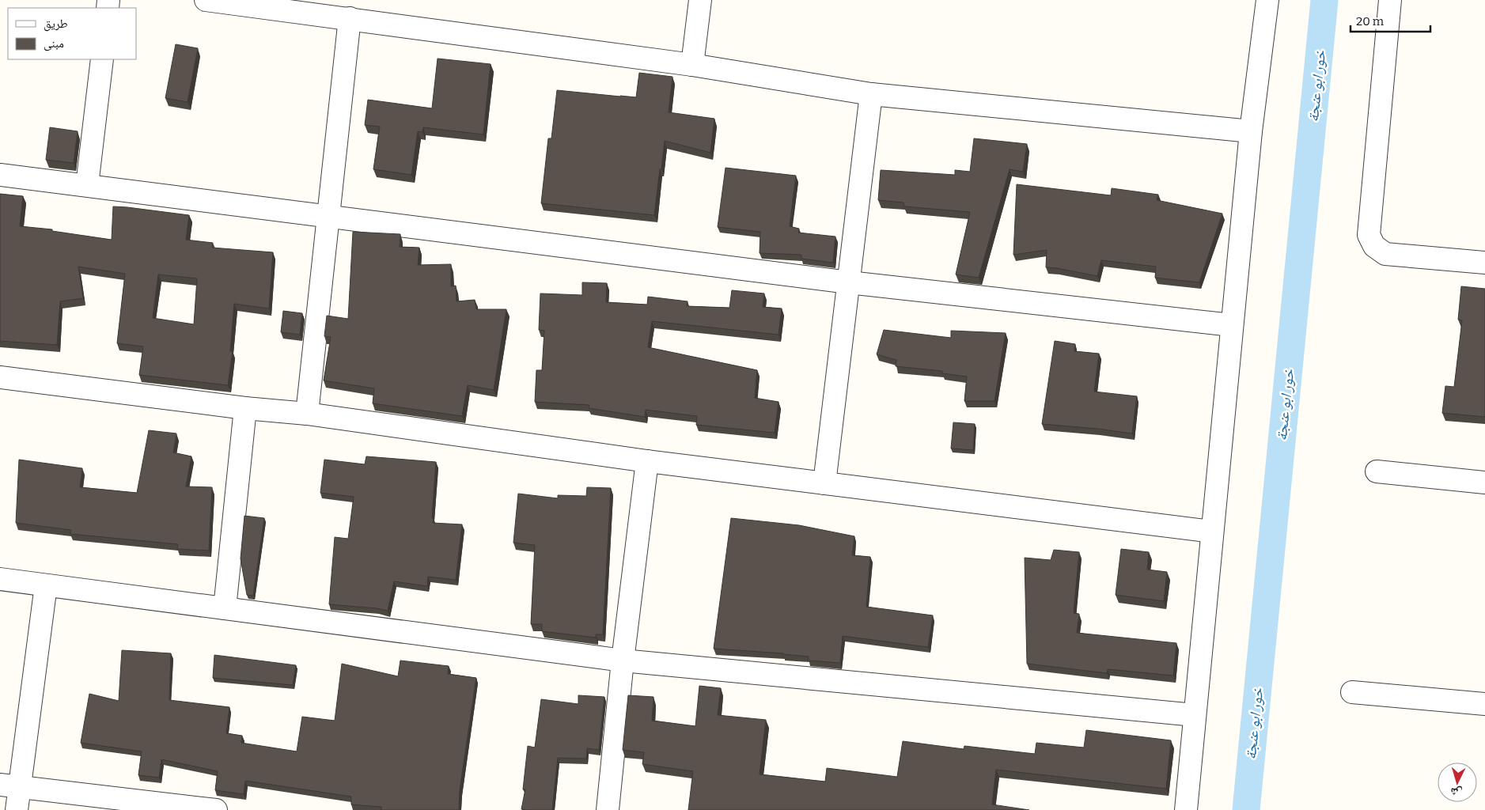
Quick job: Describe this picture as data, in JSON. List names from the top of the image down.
{
  "water": ["خور ابو عنجة"],
  "legend": ["طريق", "مبنى"],
  "scale_bar": "20 m",
  "north": "bottom"
}
